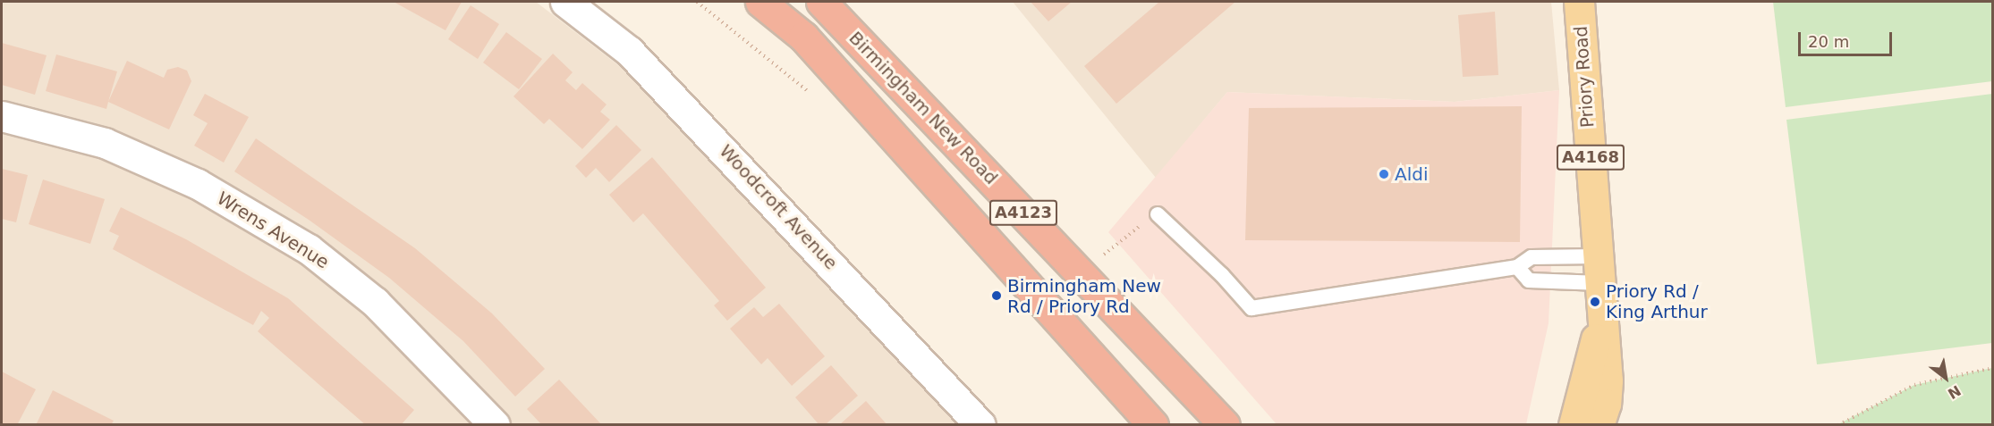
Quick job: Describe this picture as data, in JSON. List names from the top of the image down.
{
  "streets": {
    "highway": ["Birmingham New Road", "A4123"],
    "main road": ["Priory Road", "A4168"],
    "street": ["Woodcroft Avenue", "Wrens Avenue"]
  },
  "places": ["Aldi", "Birmingham New Rd / Priory Rd", "Priory Rd / King Arthur"],
  "scale_bar": "20 m",
  "north": "bottom right"
}
